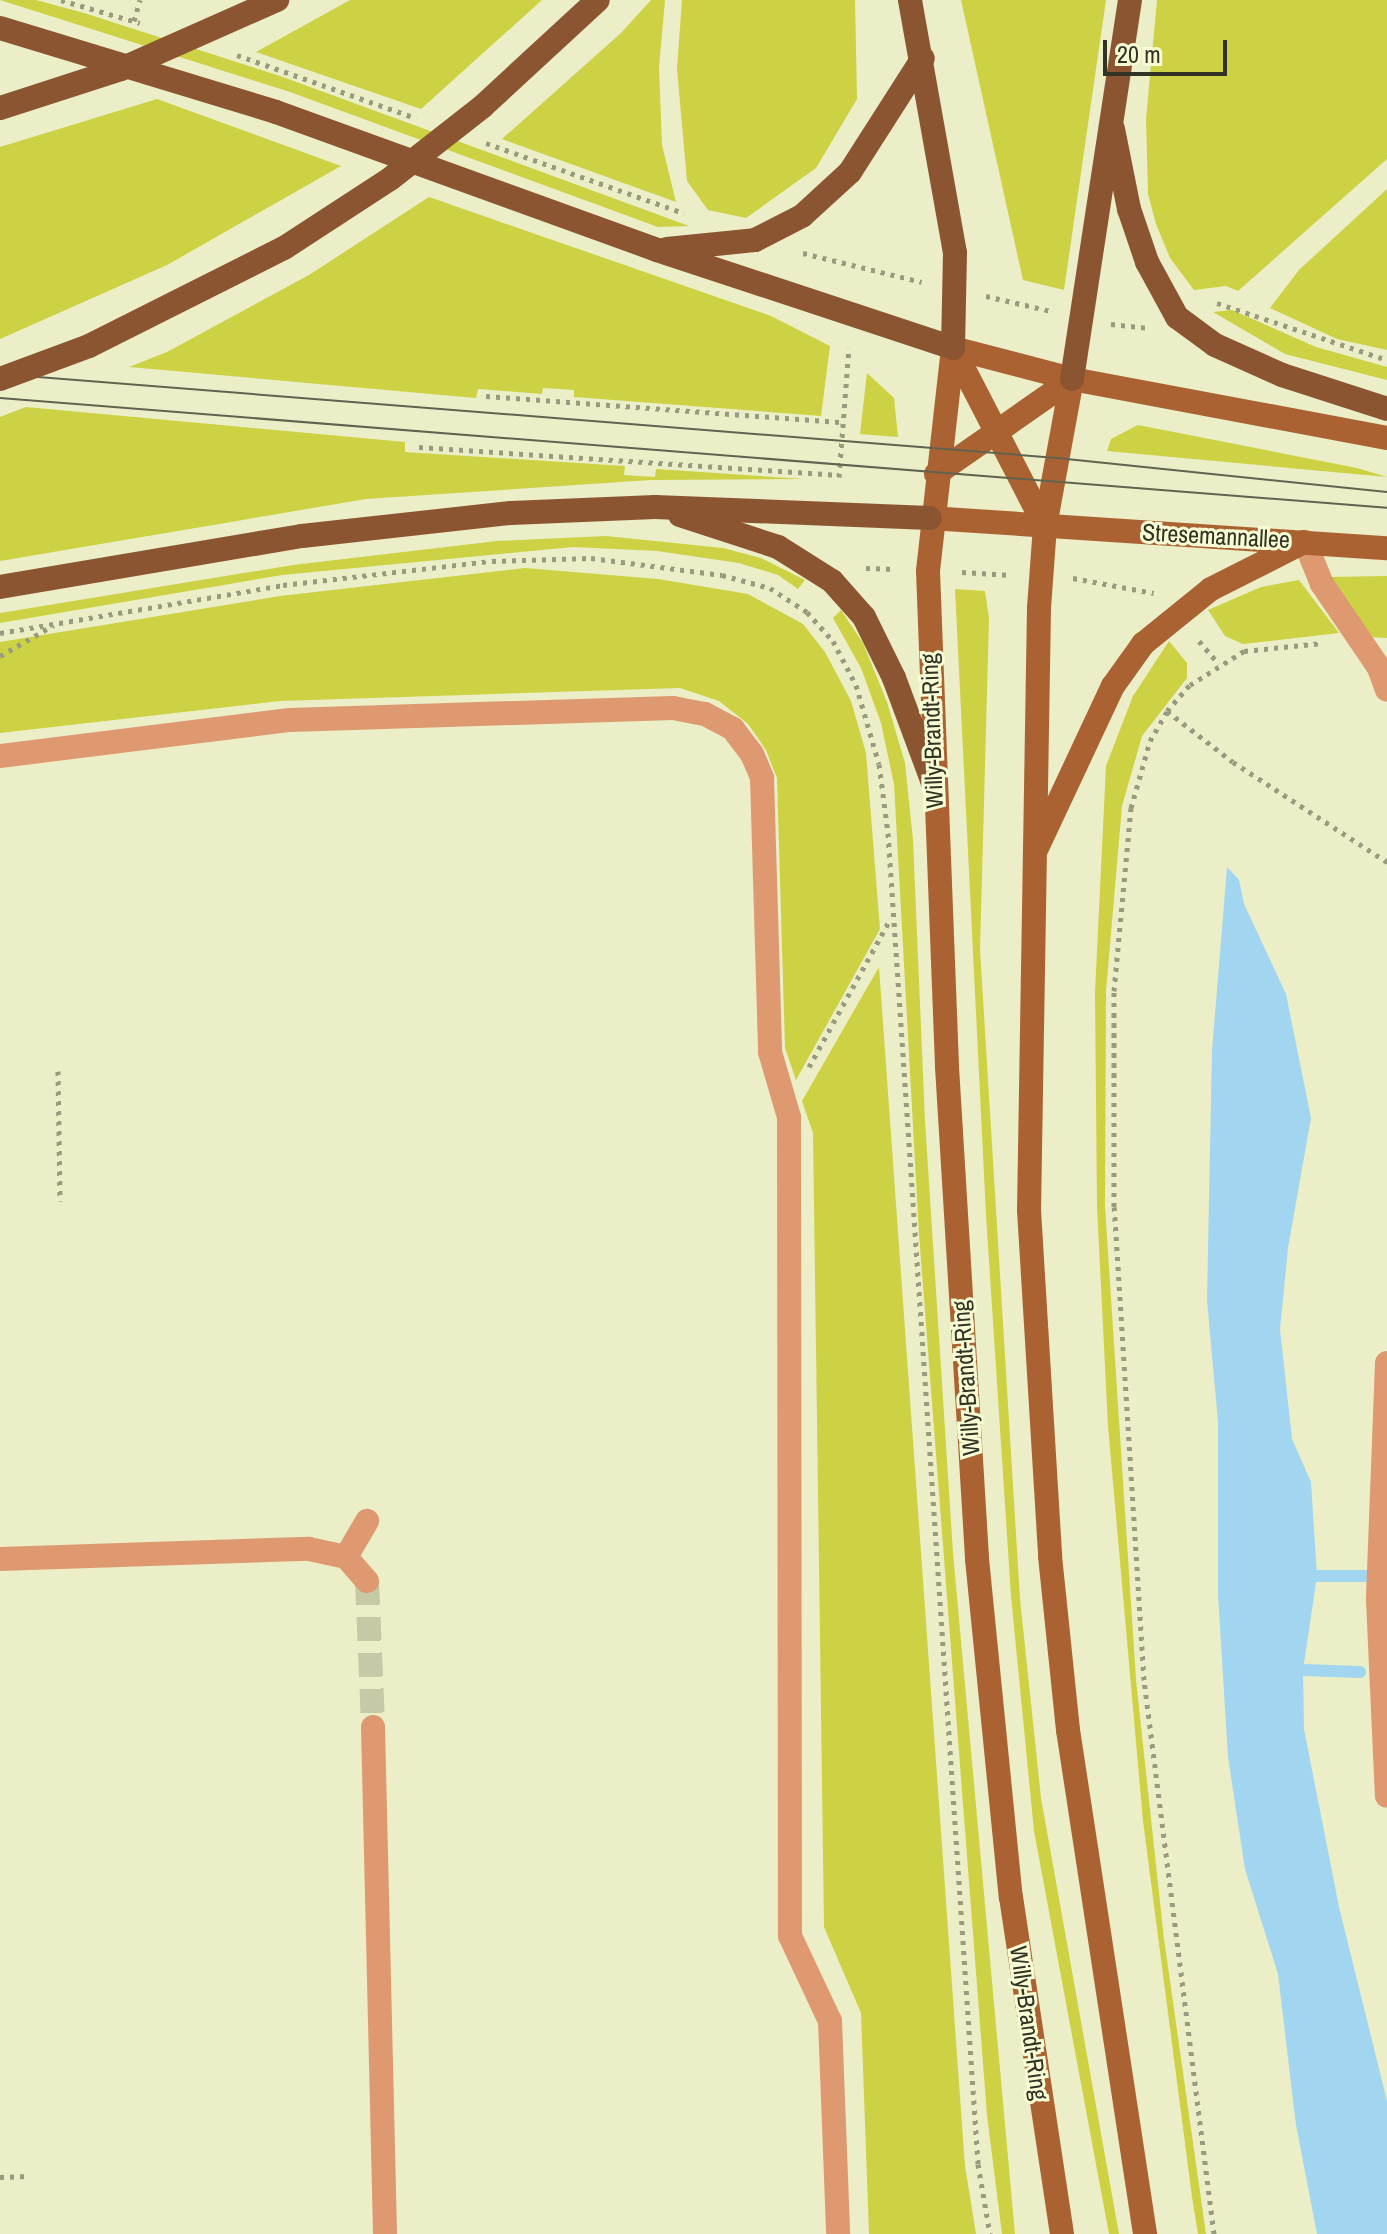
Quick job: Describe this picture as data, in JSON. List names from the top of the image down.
{
  "streets": {
    "main road": ["Stresemannallee", "Willy-Brandt-Ring"]
  },
  "crossings": [
    ["Stresemannallee", "Willy-Brandt-Ring"]
  ],
  "scale_bar": "20 m"
}
